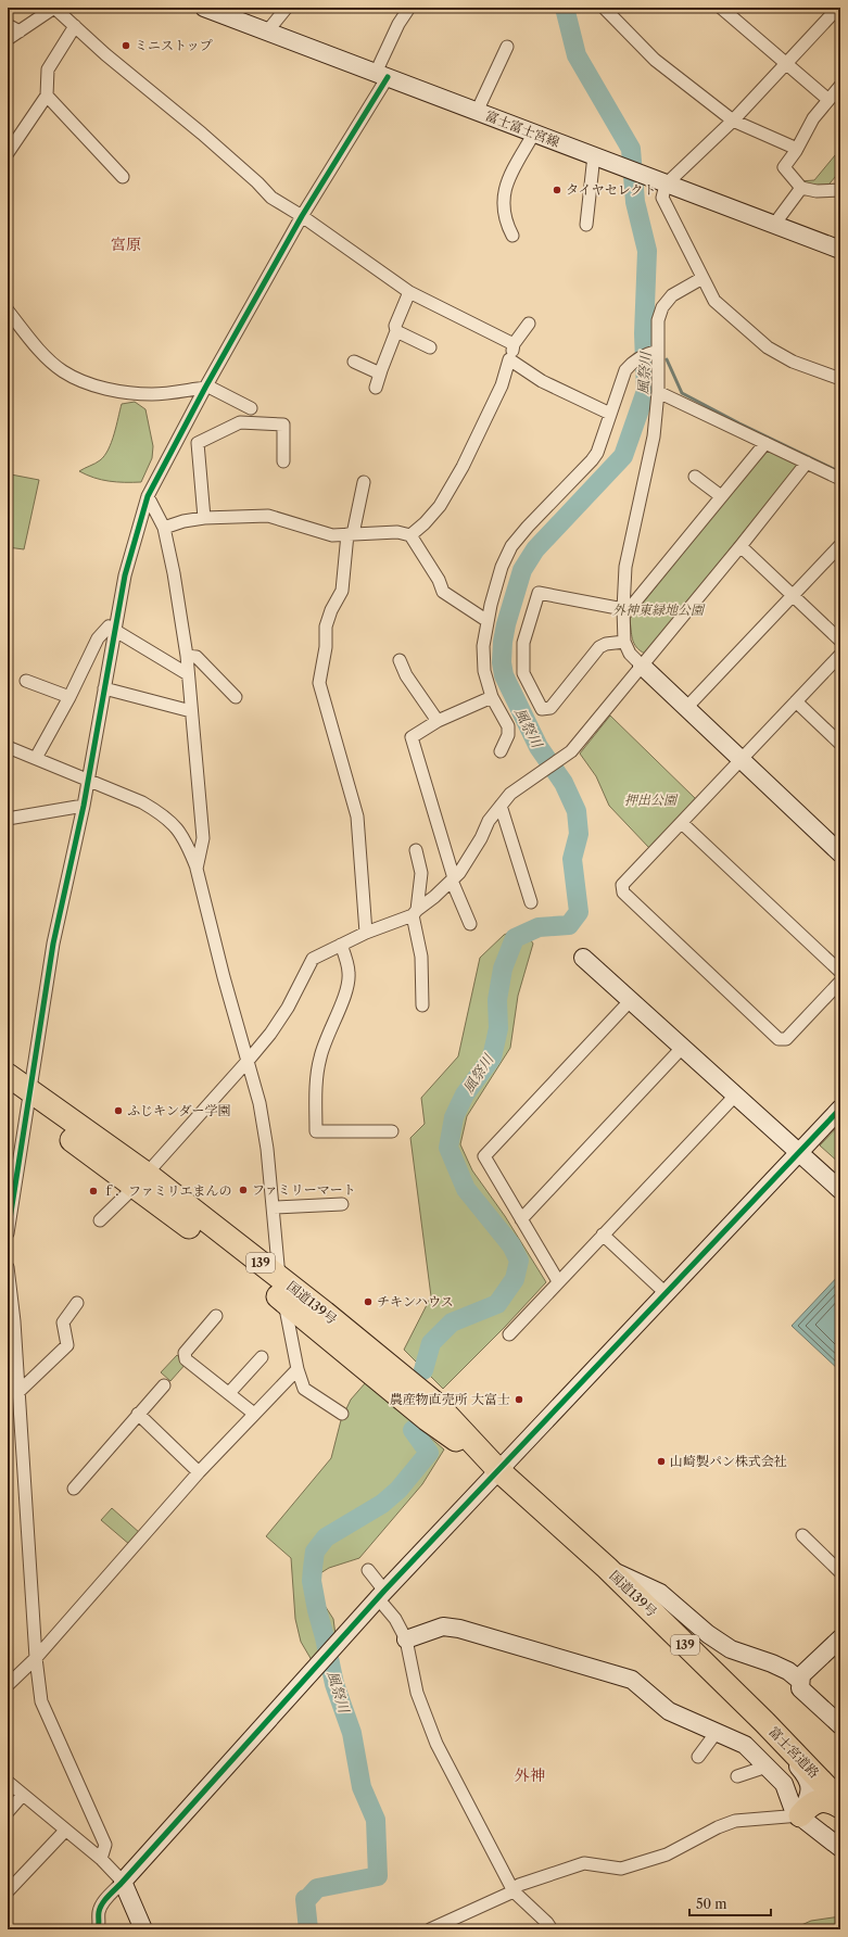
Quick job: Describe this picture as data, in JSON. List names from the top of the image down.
{
  "streets": {
    "highway": ["139", "国道139号", "富士宮道路"],
    "street": ["富士富士宮線"]
  },
  "crossings": [
    ["国道139号", "富士宮道路"]
  ],
  "districts": ["宮原", "外神"],
  "water": ["風祭川"],
  "parks": ["外神東緑地公園", "押出公園"],
  "places": [
    "ミニストップ",
    "タイヤセレクト",
    "ふじキンダー学園",
    "ファミリーマート",
    "ｆ．ファミリエまんの",
    "チキンハウス",
    "農産物直売所 大富士",
    "山崎製パン株式会社"
  ],
  "scale_bar": "50 m"
}
